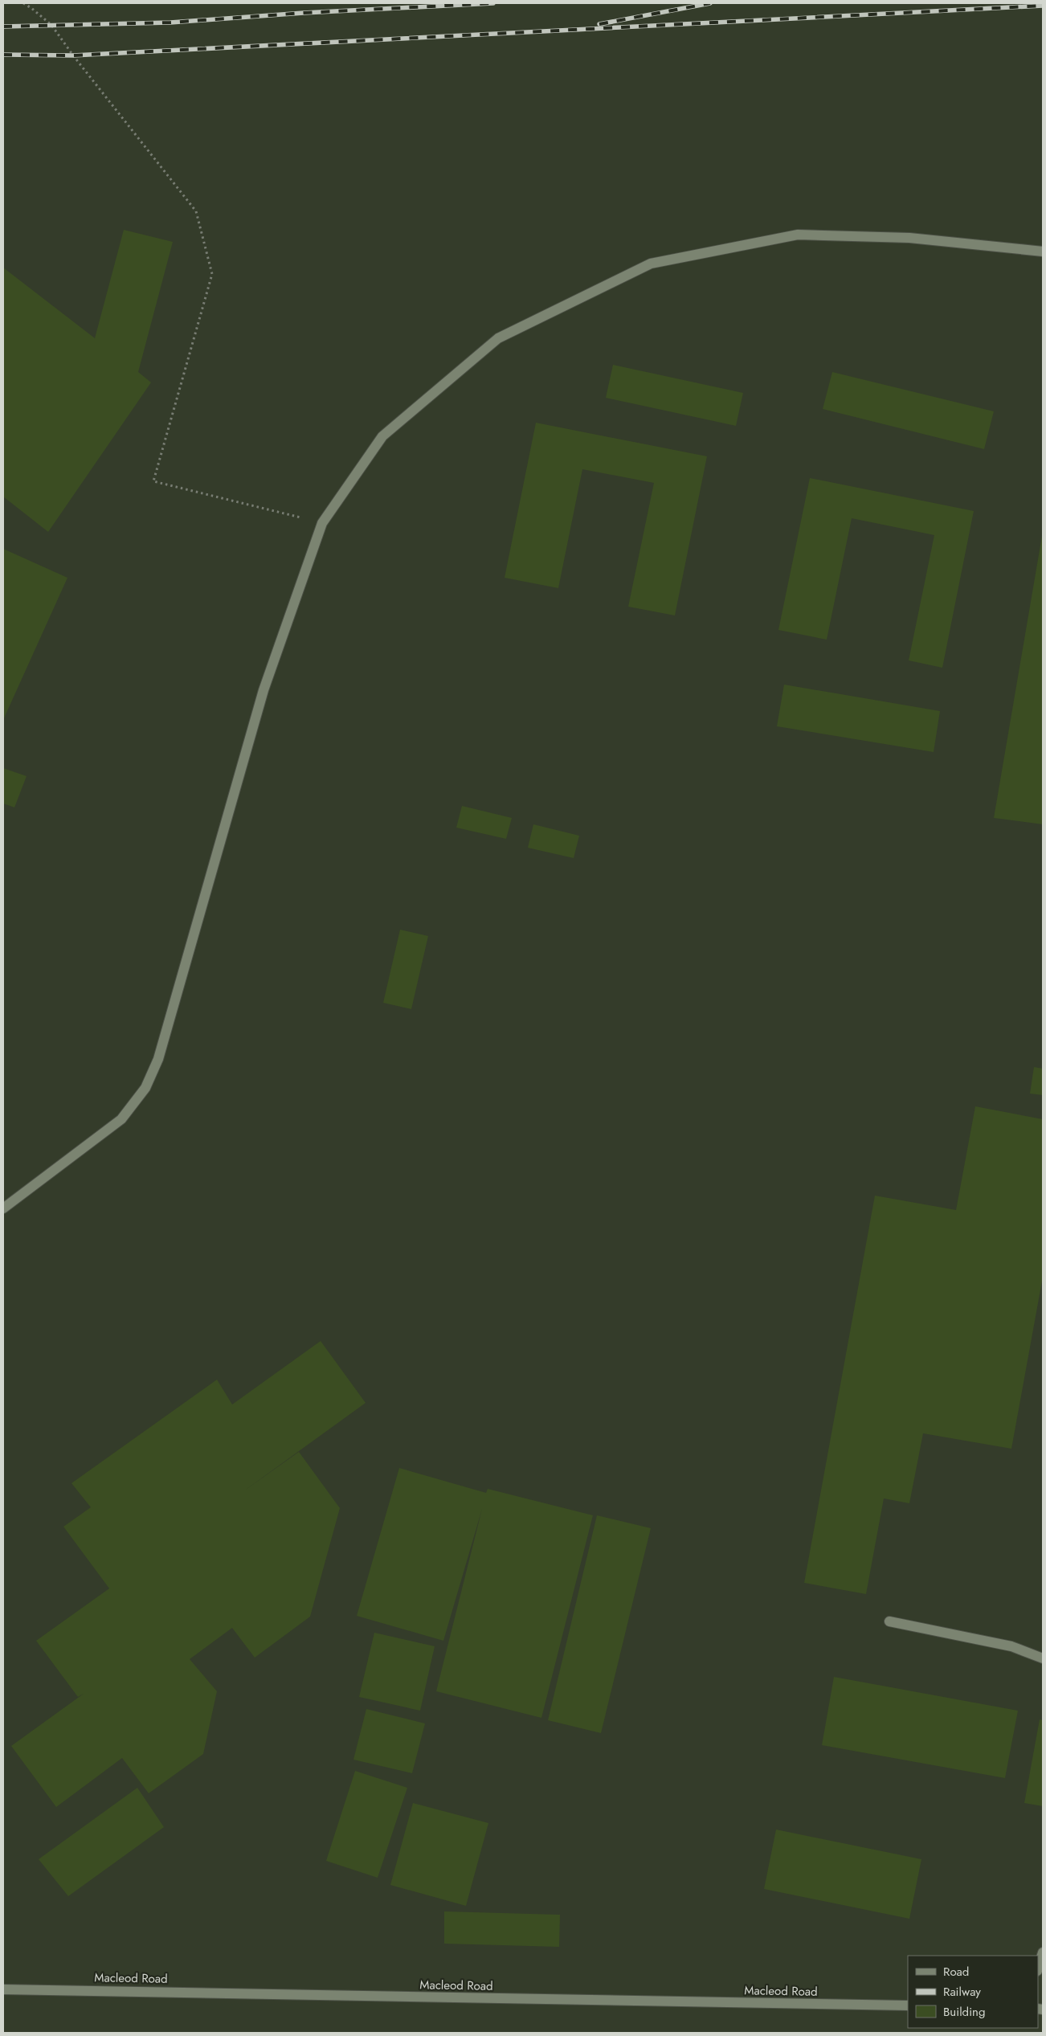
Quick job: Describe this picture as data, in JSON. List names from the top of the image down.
{
  "streets": {
    "street": ["Macleod Road"]
  },
  "legend": ["Road", "Railway", "Building"]
}
